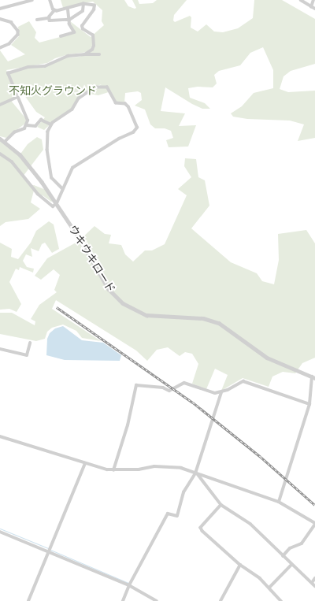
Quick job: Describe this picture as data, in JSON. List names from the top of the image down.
{
  "streets": {
    "street": ["ウキウキロード"]
  },
  "parks": ["不知火グラウンド"]
}
